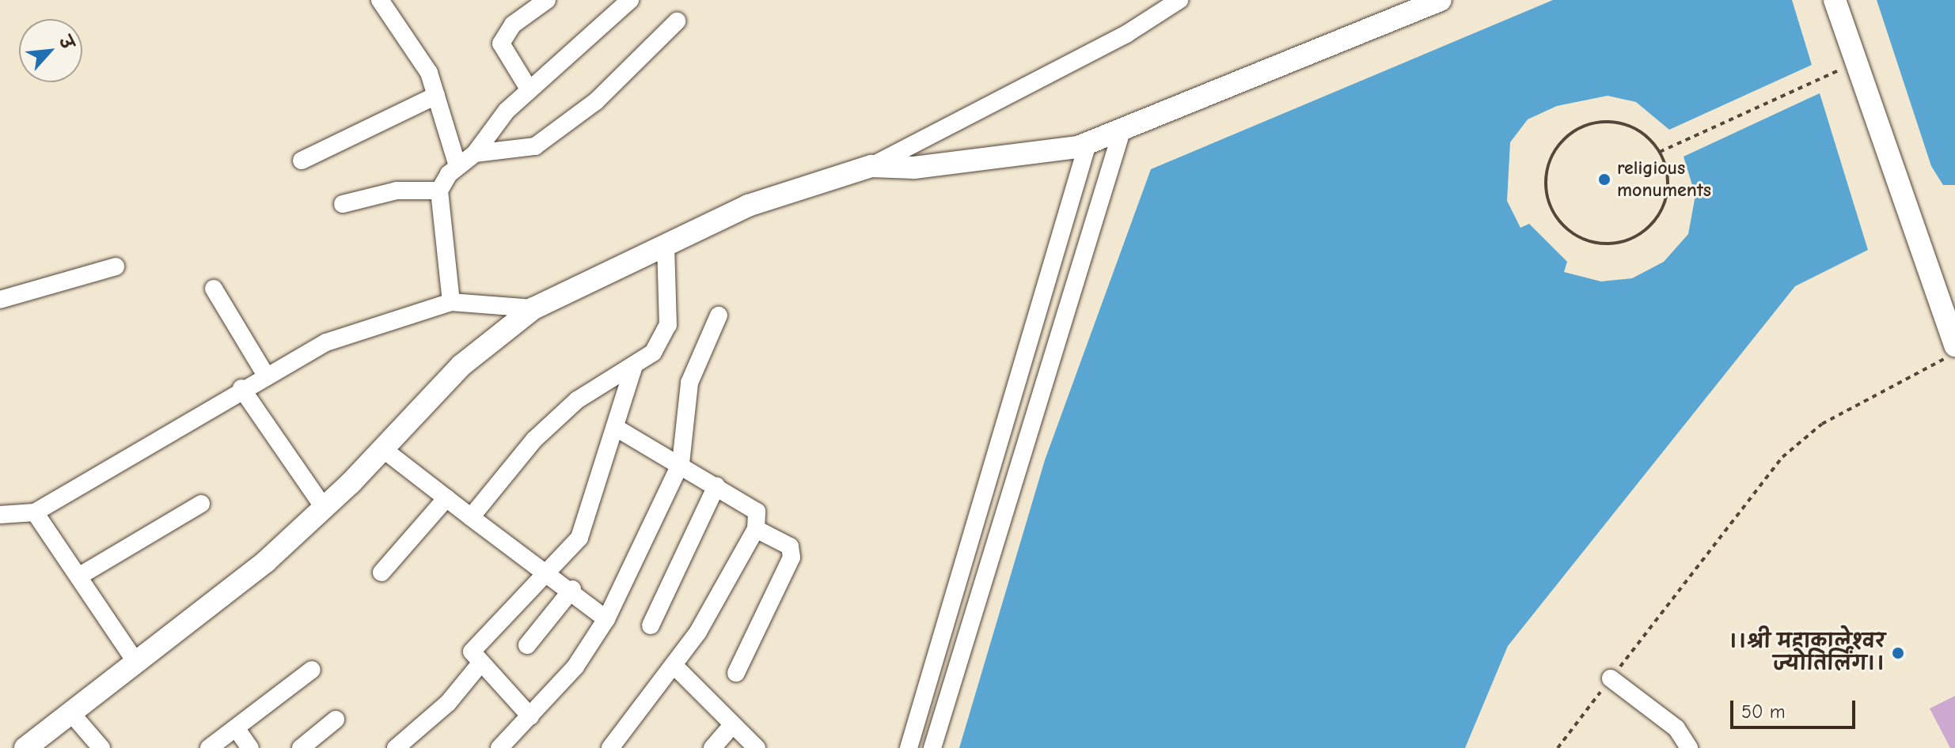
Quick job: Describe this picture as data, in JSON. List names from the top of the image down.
{
  "places": ["religious monuments", "।।श्री महाकालेश्वर ज्योतिर्लिंग।।"],
  "scale_bar": "50 m",
  "north": "top right"
}
